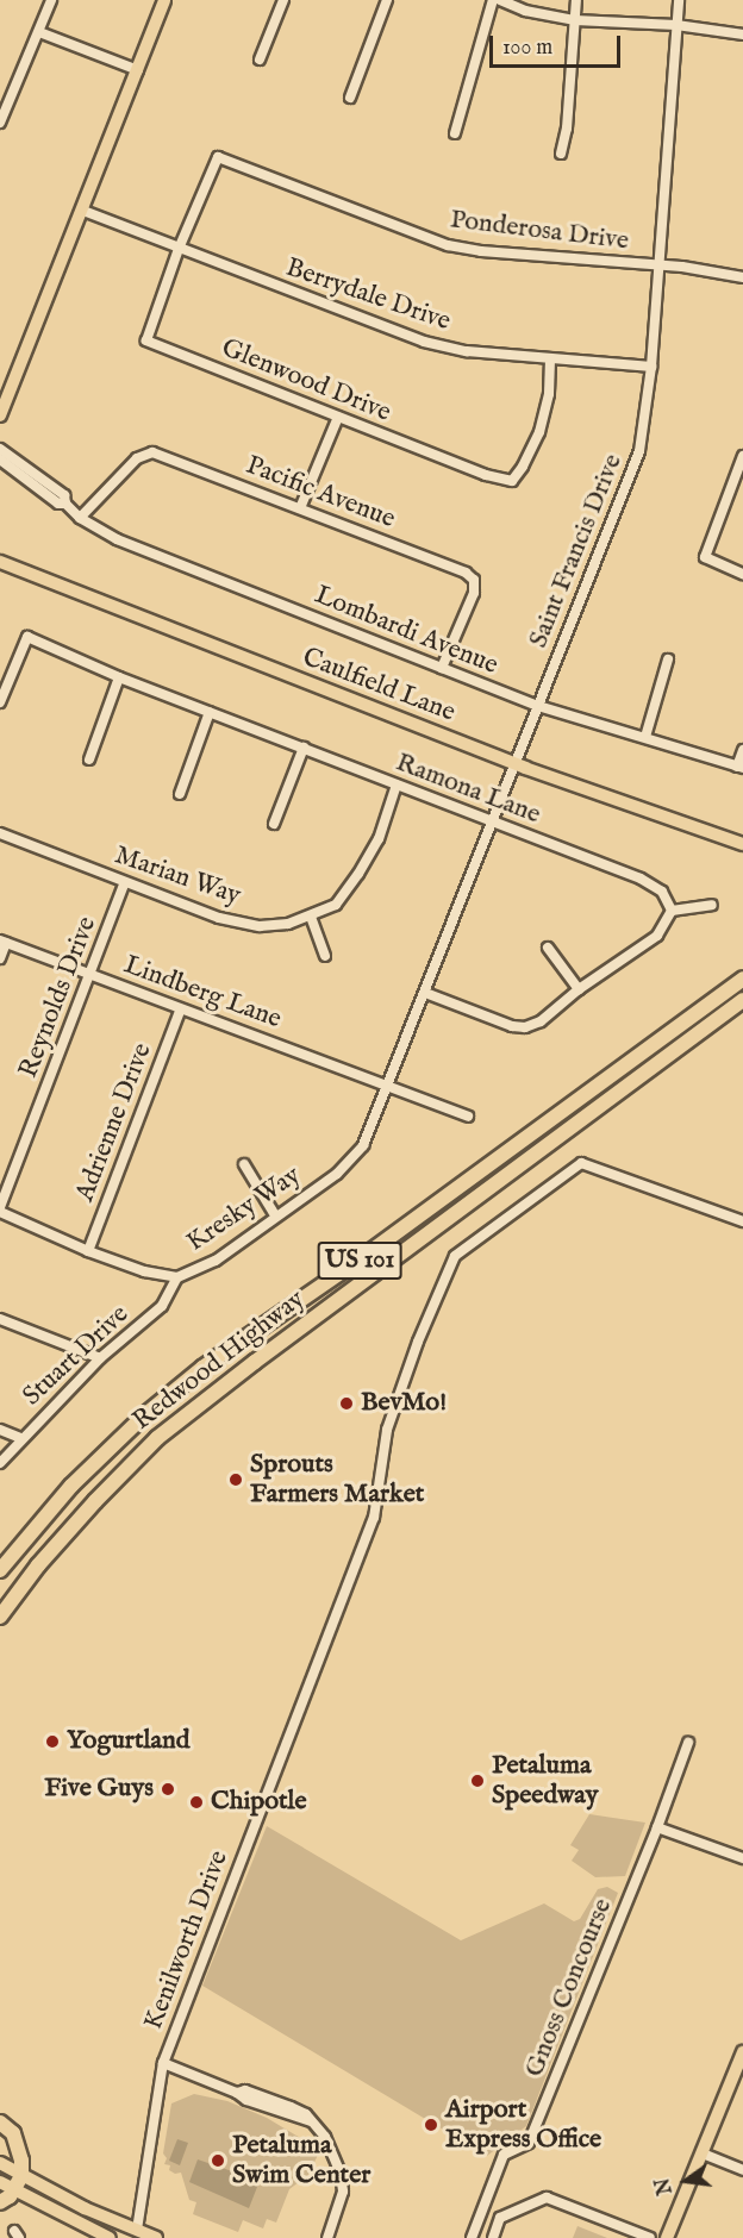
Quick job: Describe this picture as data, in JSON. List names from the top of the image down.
{
  "streets": {
    "highway": ["US 101", "Redwood Highway"],
    "main road": ["Caulfield Lane"],
    "street": [
      "Ponderosa Drive",
      "Berrydale Drive",
      "Glenwood Drive",
      "Pacific Avenue",
      "Saint Francis Drive",
      "Lombardi Avenue",
      "Ramona Lane",
      "Marian Way",
      "Lindberg Lane",
      "Reynolds Drive",
      "Adrienne Drive",
      "Kresky Way",
      "Stuart Drive",
      "Kenilworth Drive",
      "Gnoss Concourse"
    ]
  },
  "crossings": [
    ["Ponderosa Drive", "Glenwood Drive"],
    ["Ponderosa Drive", "Saint Francis Drive"],
    ["Berrydale Drive", "Glenwood Drive"],
    ["Berrydale Drive", "Saint Francis Drive"],
    ["Pacific Avenue", "Lombardi Avenue"],
    ["Saint Francis Drive", "Lombardi Avenue"],
    ["Saint Francis Drive", "Caulfield Lane"],
    ["Saint Francis Drive", "Ramona Lane"],
    ["Saint Francis Drive", "Lindberg Lane"],
    ["Saint Francis Drive", "Kresky Way"],
    ["Ramona Lane", "Marian Way"],
    ["Marian Way", "Reynolds Drive"],
    ["Lindberg Lane", "Reynolds Drive"],
    ["Lindberg Lane", "Adrienne Drive"],
    ["Lindberg Lane", "Kresky Way"],
    ["Reynolds Drive", "Kresky Way"],
    ["Adrienne Drive", "Kresky Way"],
    ["Kresky Way", "Stuart Drive"]
  ],
  "places": [
    "BevMo!",
    "Sprouts Farmers Market",
    "Yogurtland",
    "Petaluma Speedway",
    "Five Guys",
    "Chipotle",
    "Airport Express Office",
    "Petaluma Swim Center"
  ],
  "scale_bar": "100 m",
  "north": "left"
}
